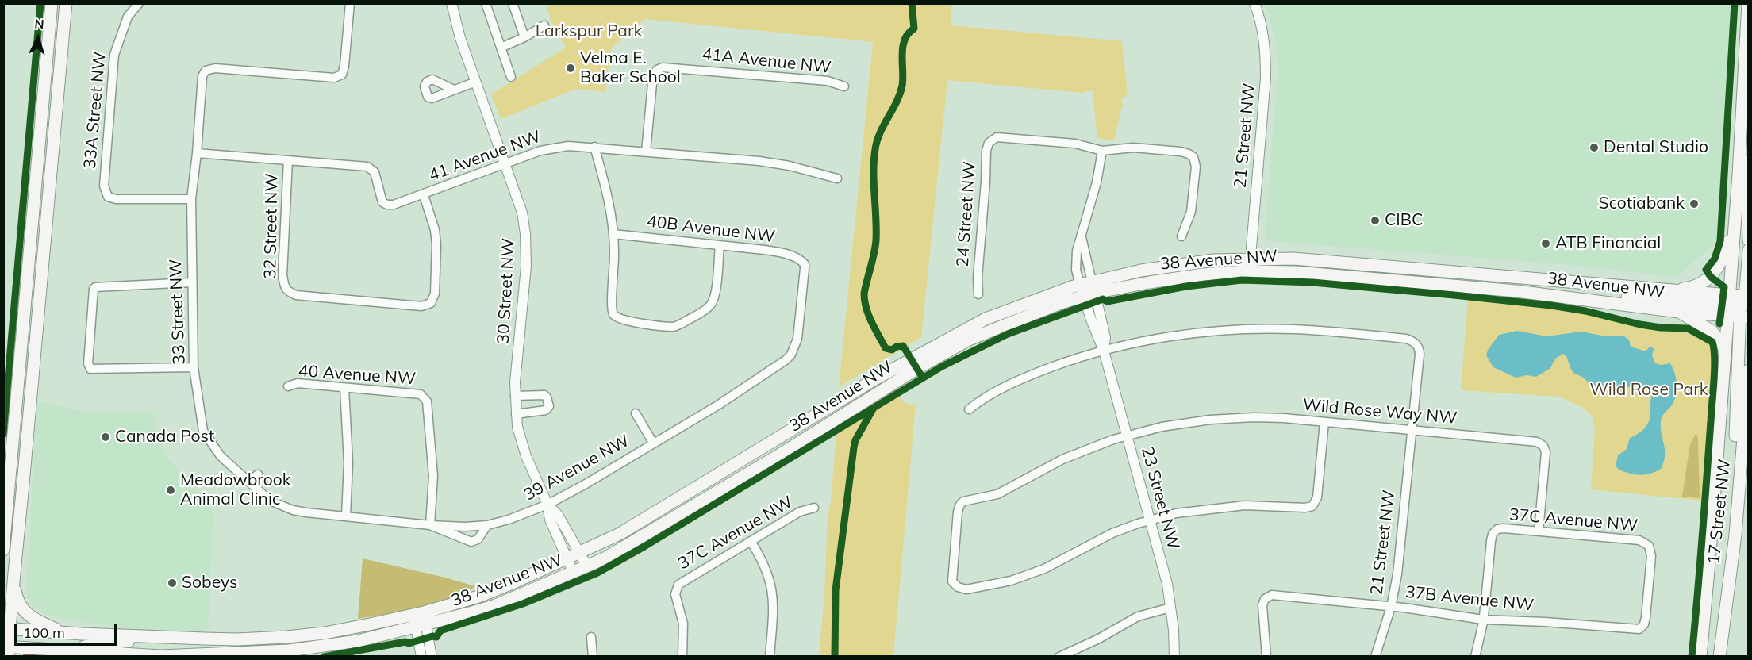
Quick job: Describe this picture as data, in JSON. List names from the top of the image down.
{
  "streets": {
    "main road": ["38 Avenue NW", "17 Street NW"],
    "street": [
      "41A Avenue NW",
      "33A Street NW",
      "21 Street NW",
      "41 Avenue NW",
      "24 Street NW",
      "32 Street NW",
      "40B Avenue NW",
      "30 Street NW",
      "33 Street NW",
      "40 Avenue NW",
      "Wild Rose Way NW",
      "39 Avenue NW",
      "23 Street NW",
      "37C Avenue NW",
      "37B Avenue NW"
    ]
  },
  "crossings": [
    ["41A Avenue NW", "41 Avenue NW"],
    ["33A Street NW", "33 Street NW"],
    ["21 Street NW", "38 Avenue NW"],
    ["21 Street NW", "Wild Rose Way NW"],
    ["21 Street NW", "23 Street NW"],
    ["21 Street NW", "37B Avenue NW"],
    ["41 Avenue NW", "32 Street NW"],
    ["41 Avenue NW", "30 Street NW"],
    ["41 Avenue NW", "33 Street NW"],
    ["24 Street NW", "23 Street NW"],
    ["40B Avenue NW", "39 Avenue NW"],
    ["38 Avenue NW", "30 Street NW"],
    ["38 Avenue NW", "23 Street NW"],
    ["38 Avenue NW", "17 Street NW"],
    ["30 Street NW", "39 Avenue NW"],
    ["33 Street NW", "39 Avenue NW"],
    ["40 Avenue NW", "39 Avenue NW"],
    ["Wild Rose Way NW", "23 Street NW"],
    ["Wild Rose Way NW", "37C Avenue NW"],
    ["37C Avenue NW", "37B Avenue NW"]
  ],
  "parks": ["Larkspur Park", "Wild Rose Park"],
  "places": [
    "Velma E. Baker School",
    "Dental Studio",
    "Scotiabank",
    "CIBC",
    "ATB Financial",
    "Canada Post",
    "Meadowbrook Animal Clinic",
    "Sobeys"
  ],
  "scale_bar": "100 m",
  "north": "top"
}
